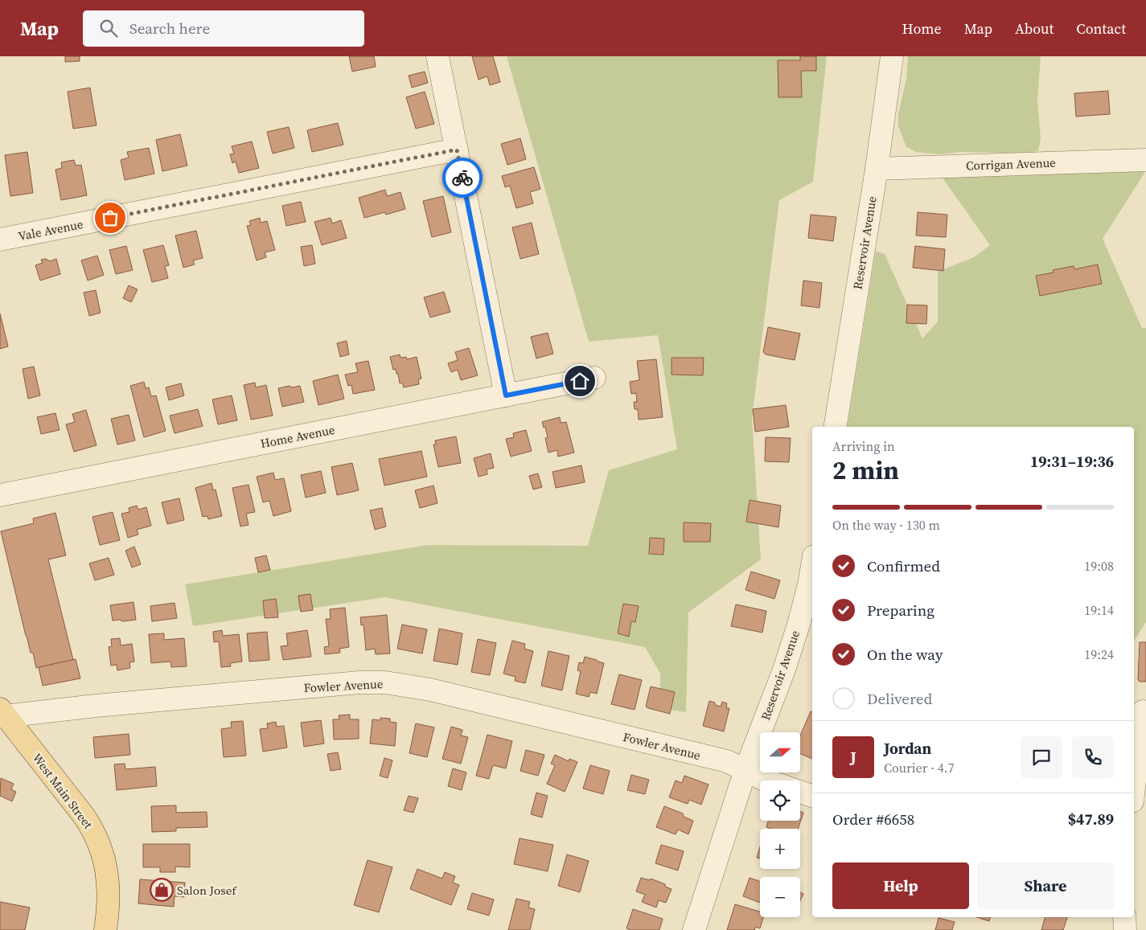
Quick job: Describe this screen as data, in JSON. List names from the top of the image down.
{
  "streets": {
    "main road": ["West Main Street"],
    "street": [
      "Corrigan Avenue",
      "Vale Avenue",
      "Reservoir Avenue",
      "Home Avenue",
      "Fowler Avenue"
    ]
  },
  "crossings": [
    ["Corrigan Avenue", "Reservoir Avenue"],
    ["Reservoir Avenue", "Fowler Avenue"],
    ["Fowler Avenue", "West Main Street"]
  ],
  "places": {
    "shop": ["Salon Josef"]
  },
  "north": "right",
  "page": {
    "header": "Map",
    "search": "Search here",
    "nav": [
      "Home",
      "Map",
      "About",
      "Contact"
    ],
    "heading": ["2 min", "Arriving in", "19:31–19:36"],
    "panel": [
      "Jordan",
      "Courier · 4.7",
      "Order #6658",
      "$47.89"
    ],
    "bar": "On the way · 130 m",
    "list": [
      ["Confirmed", "19:08"],
      ["Preparing", "19:14"],
      ["On the way", "19:24"],
      "Delivered"
    ],
    "map_buttons": ["+", "−"],
    "round": "J",
    "buttons": ["Help", "Share"]
  }
}
